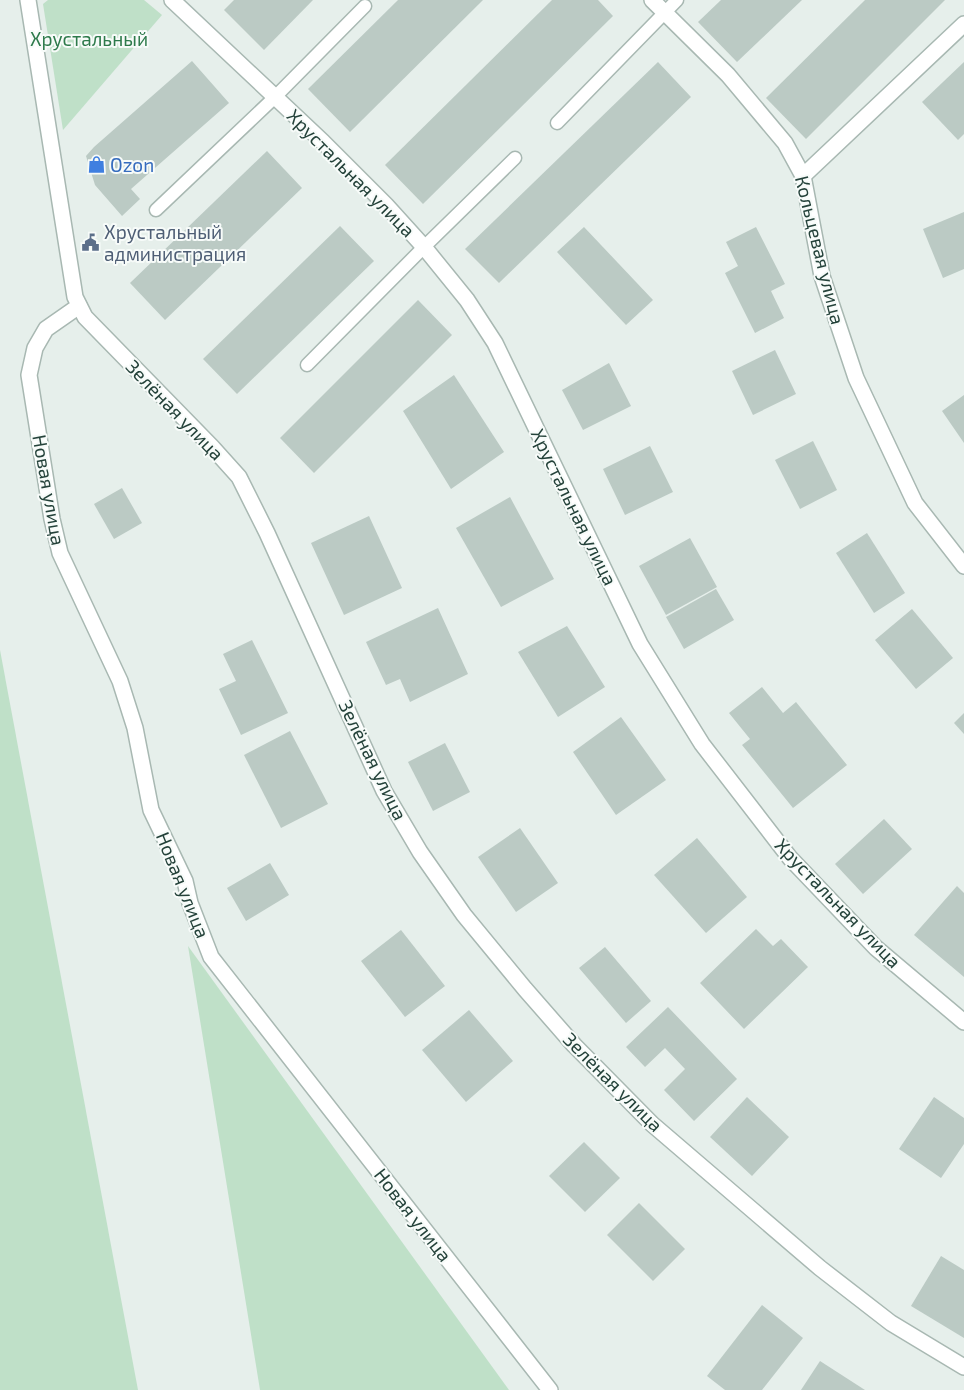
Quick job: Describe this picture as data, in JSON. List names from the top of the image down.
{
  "streets": {
    "street": [
      "Хрустальная улица",
      "Кольцевая улица",
      "Зелёная улица",
      "Новая улица"
    ]
  },
  "crossings": [
    ["Зелёная улица", "Новая улица"]
  ],
  "parks": ["Хрустальный"],
  "places": {
    "shop": ["Ozon"],
    "public building": ["Хрустальный администрация"]
  }
}
